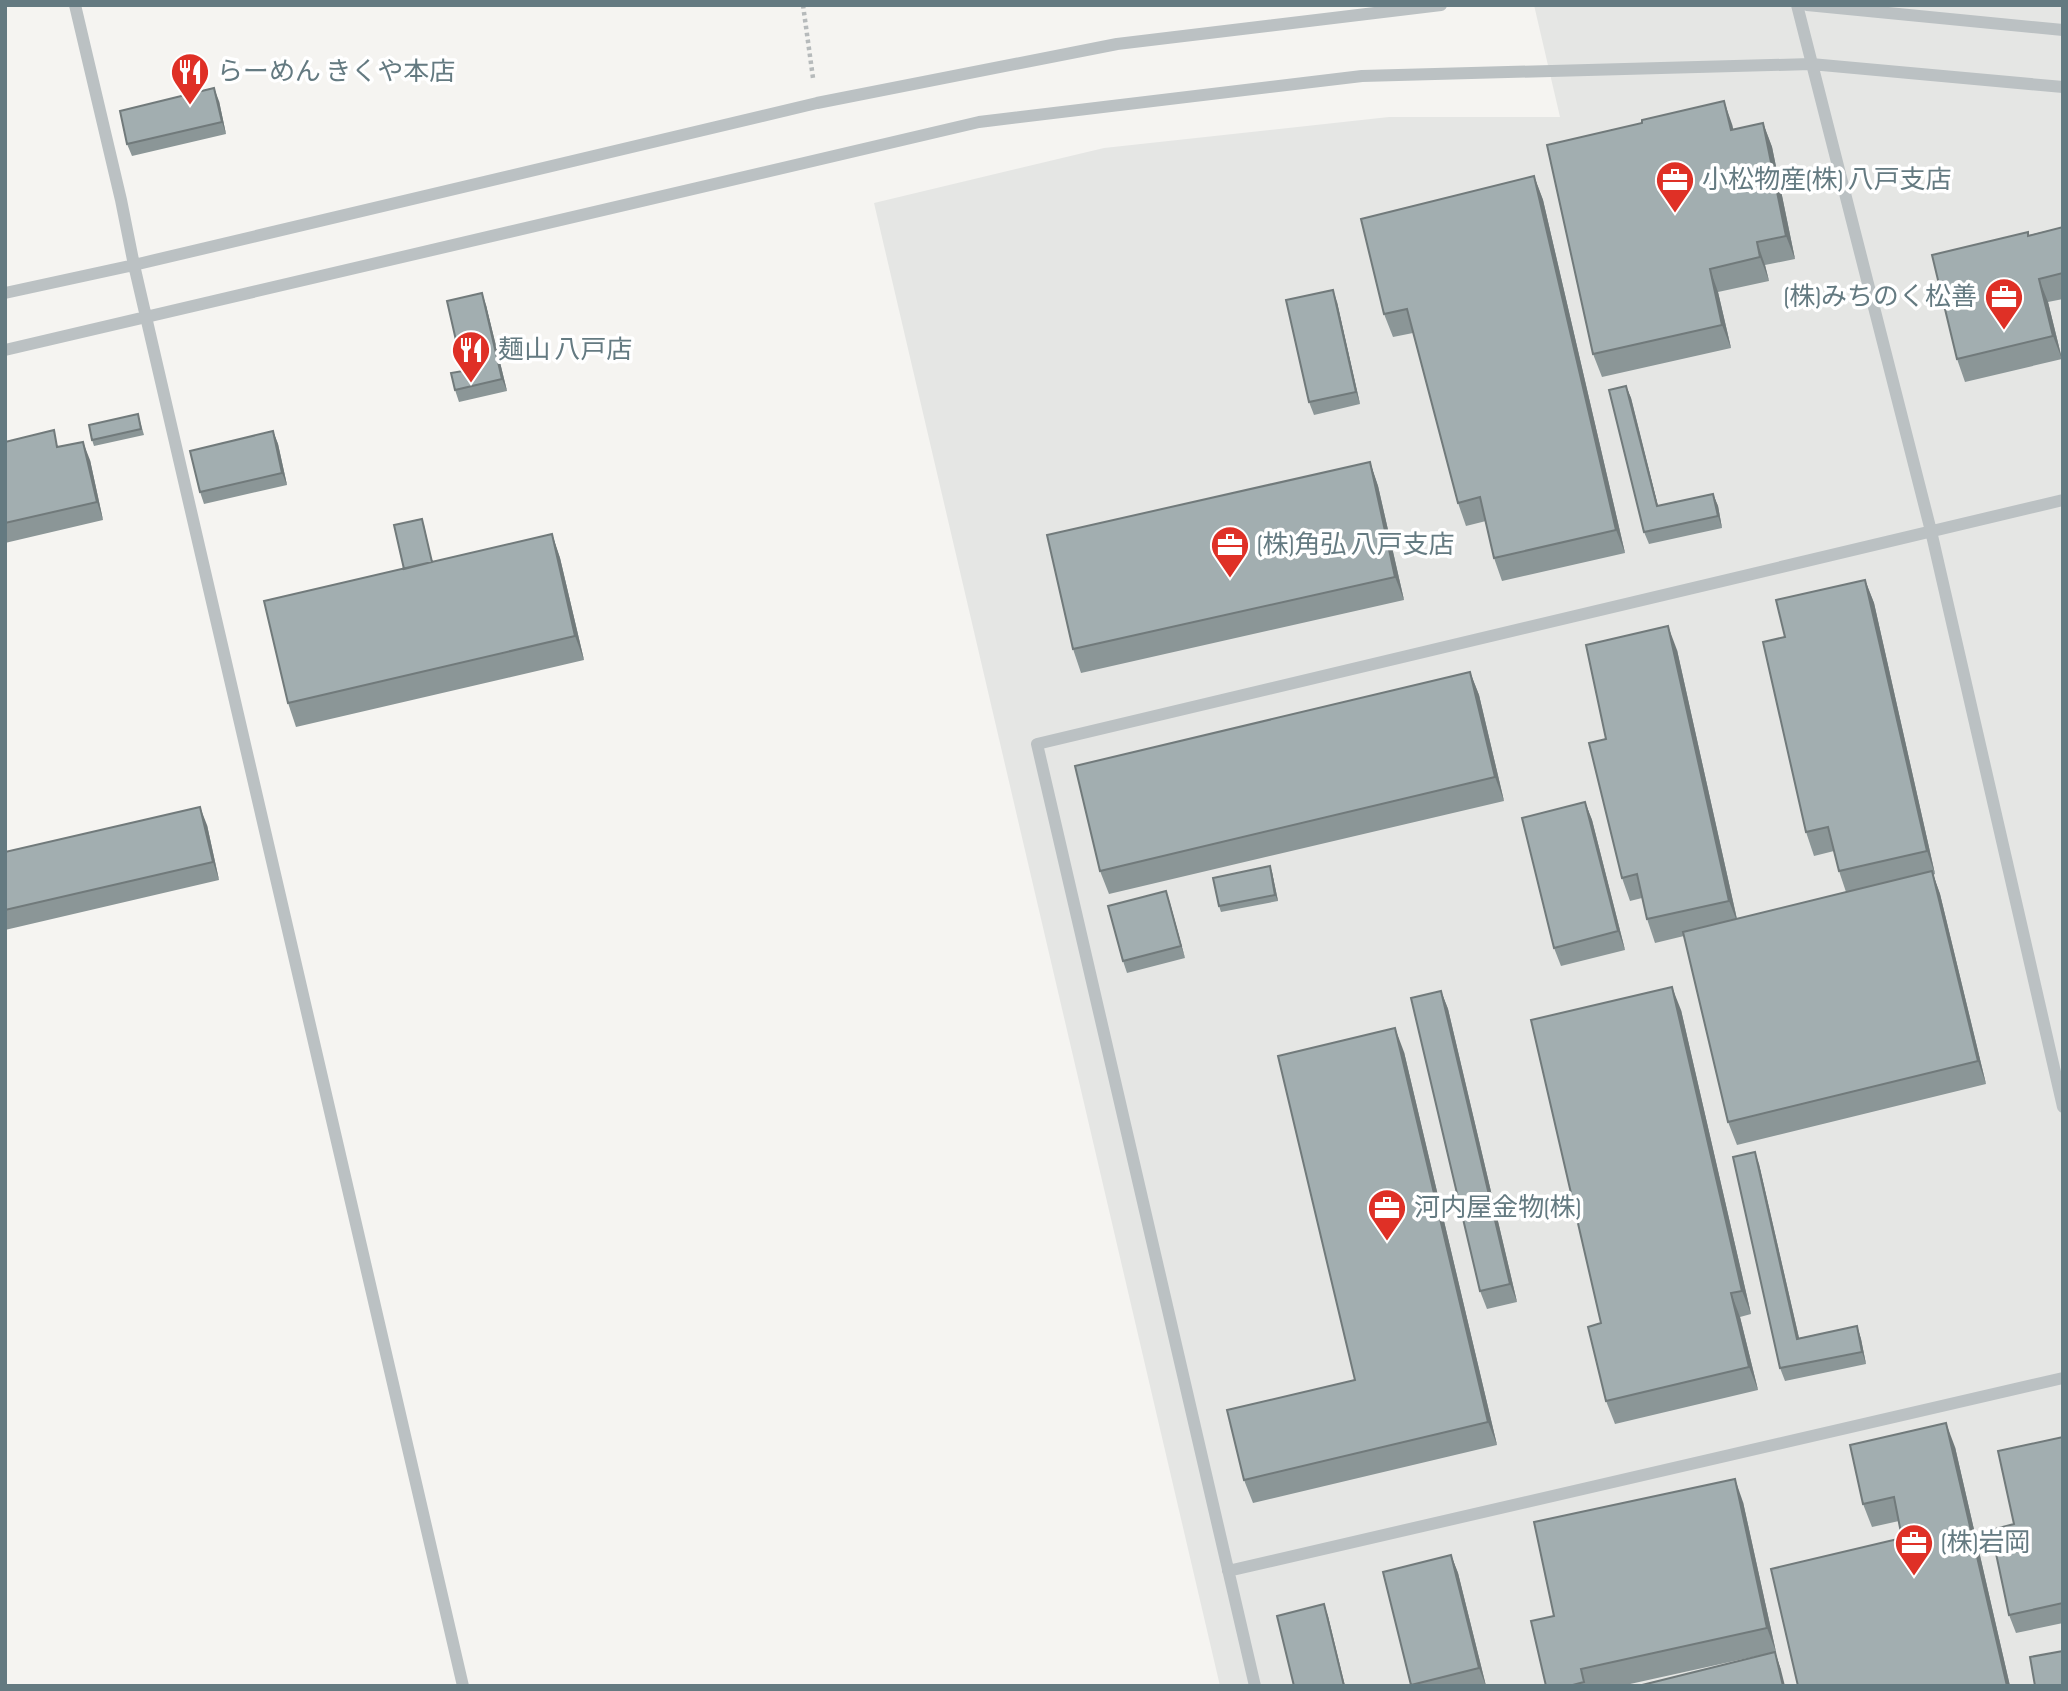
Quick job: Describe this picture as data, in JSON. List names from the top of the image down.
{
  "places": {
    "restaurant": ["らーめん きくや本店", "麺山 八戸店"],
    "office": [
      "小松物産(株) 八戸支店",
      "(株)みちのく松善",
      "(株)角弘 八戸支店",
      "河内屋金物(株)",
      "(株)岩岡"
    ]
  }
}
